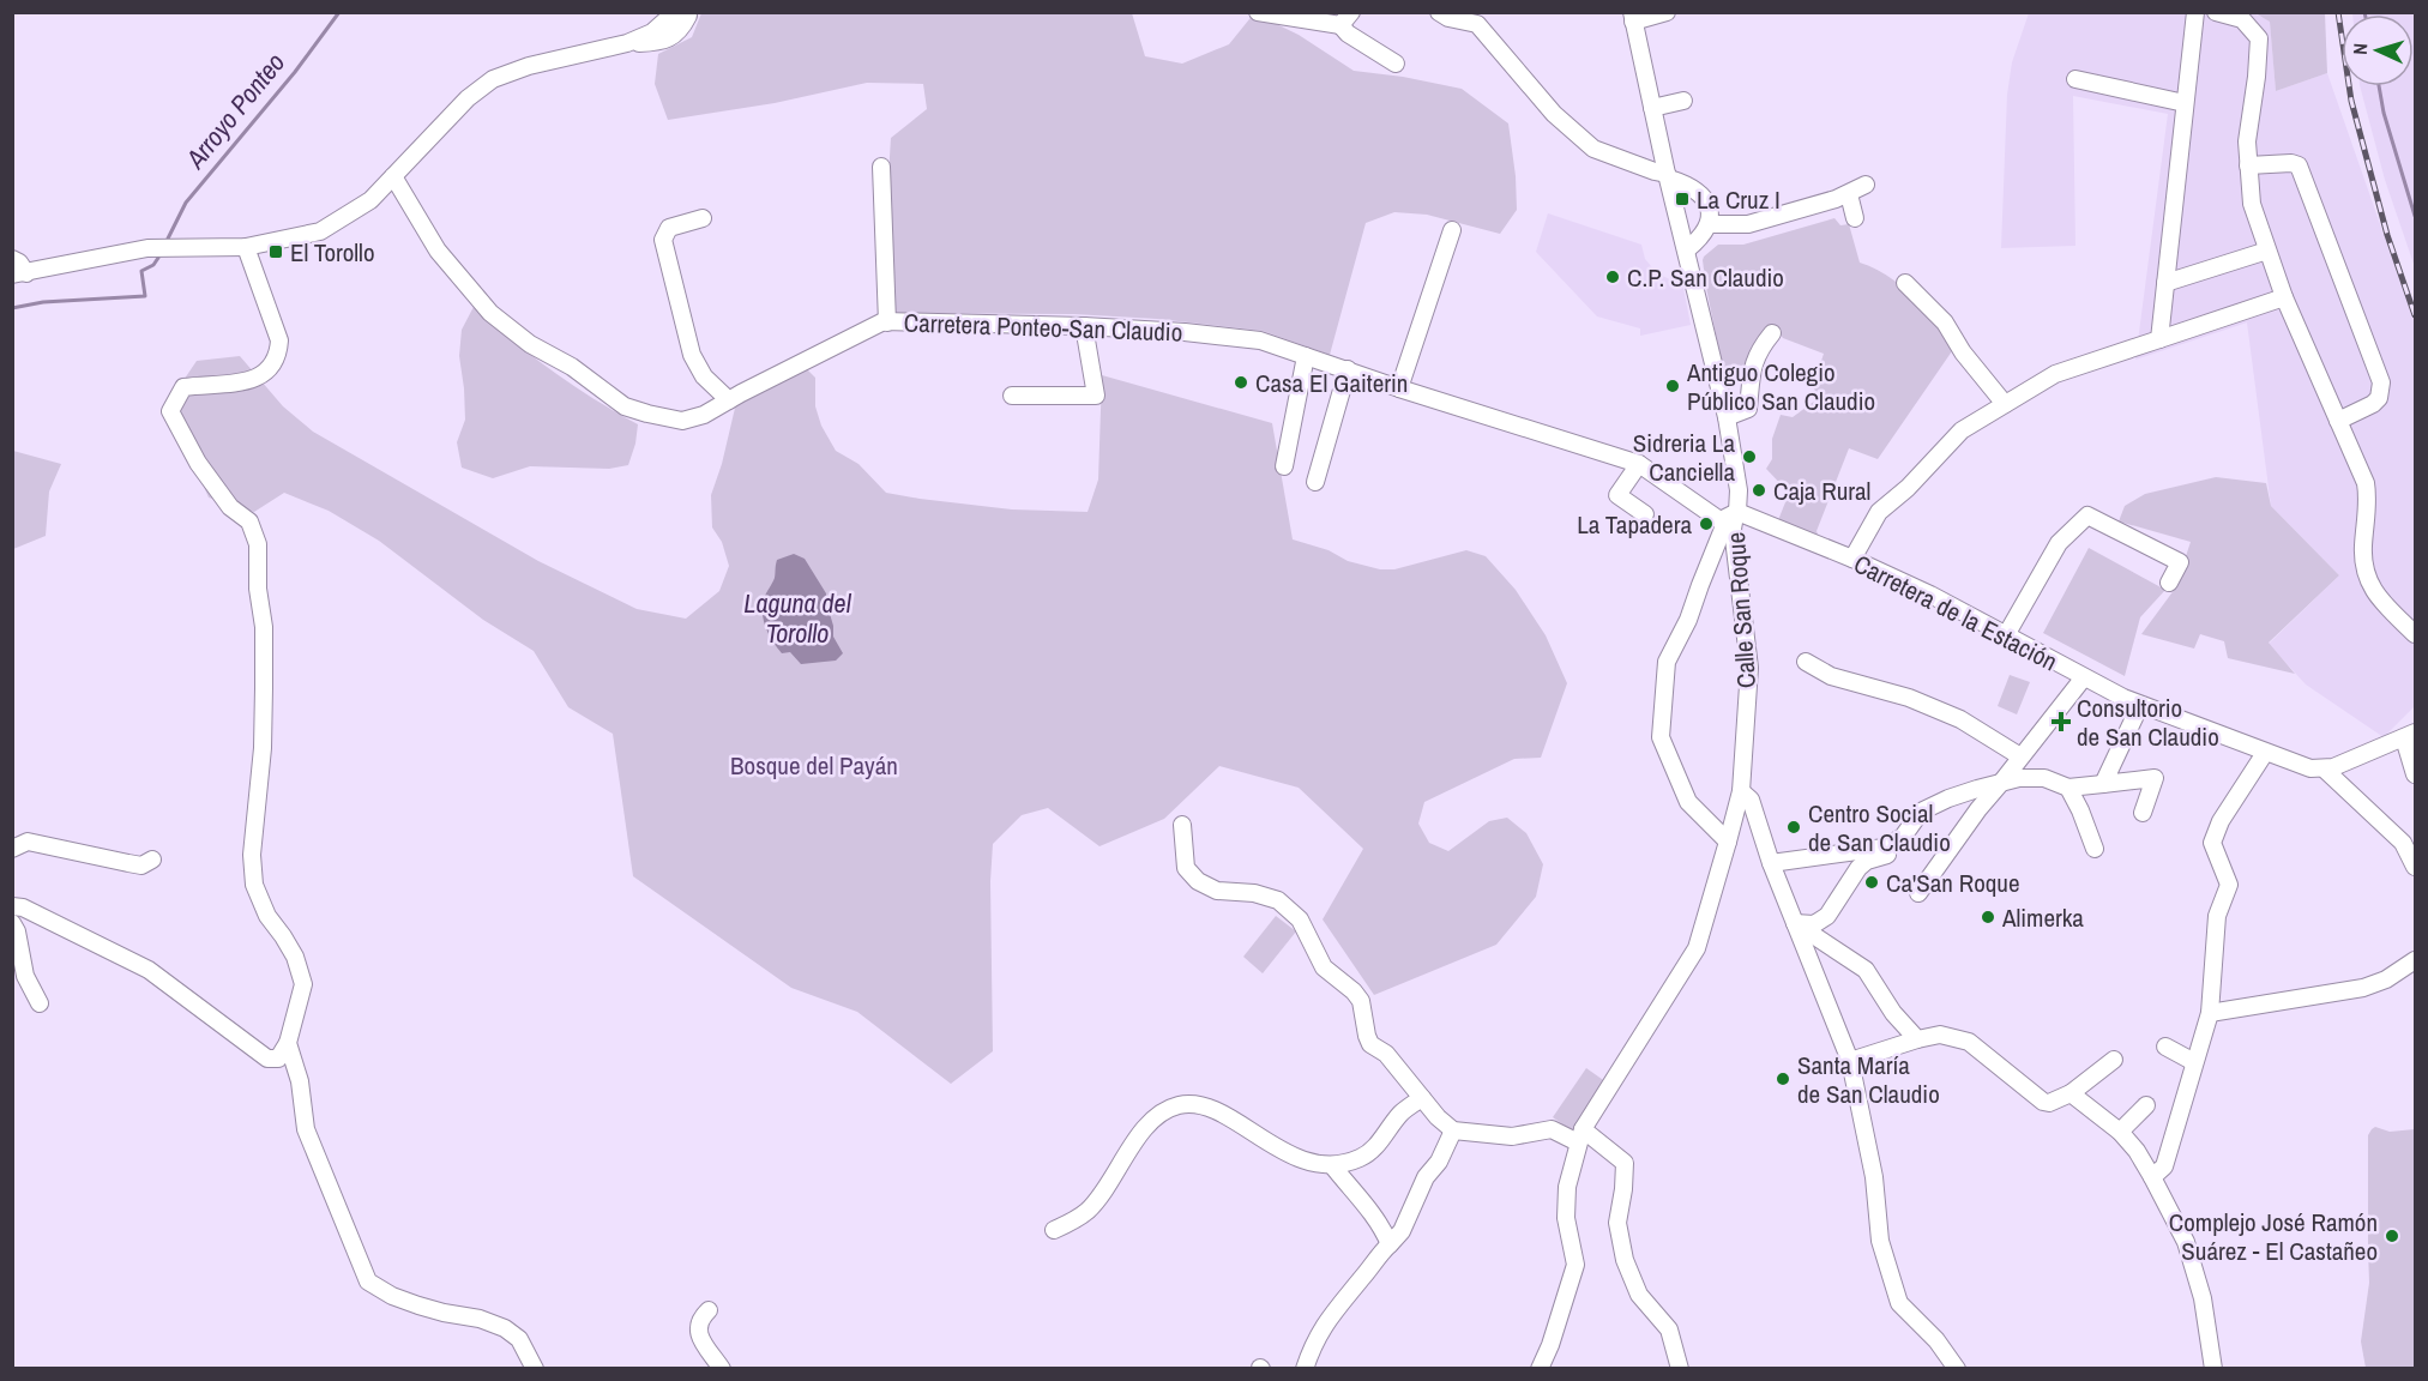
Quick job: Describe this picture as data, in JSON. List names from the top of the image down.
{
  "streets": {
    "street": ["Carretera Ponteo-San Claudio", "Calle San Roque", "Carretera de la Estación"]
  },
  "crossings": [
    ["Carretera Ponteo-San Claudio", "Calle San Roque"],
    ["Carretera Ponteo-San Claudio", "Carretera de la Estación"],
    ["Calle San Roque", "Carretera de la Estación"]
  ],
  "water": ["Arroyo Ponteo", "Laguna del Torollo"],
  "parks": ["Bosque del Payán"],
  "places": {
    "transit": ["La Cruz I", "El Torollo"],
    "other": [
      "C.P. San Claudio",
      "Casa El Gaiterin",
      "Antiguo Colegio Público San Claudio",
      "Sidreria La Canciella",
      "Caja Rural",
      "La Tapadera",
      "Centro Social de San Claudio",
      "Ca'San Roque",
      "Alimerka",
      "Santa María de San Claudio",
      "Complejo José Ramón Suárez - El Castañeo"
    ],
    "health": ["Consultorio de San Claudio"]
  },
  "north": "left"
}
